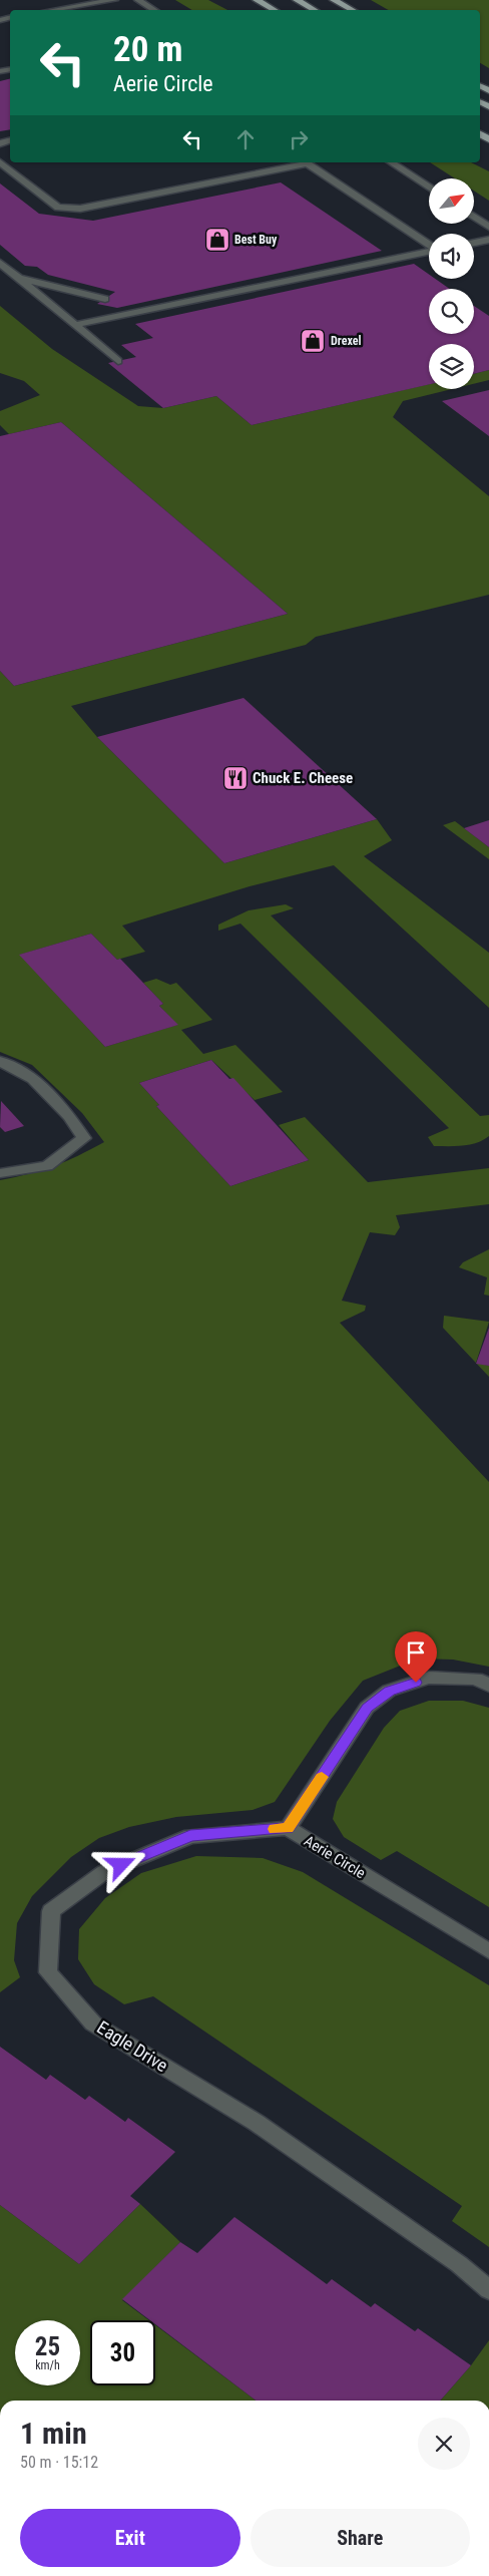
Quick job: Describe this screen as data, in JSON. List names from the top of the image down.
{
  "streets": {
    "street": ["Aerie Circle", "Eagle Drive"]
  },
  "crossings": [
    ["Aerie Circle", "Eagle Drive"]
  ],
  "places": {
    "shop": ["Best Buy", "Drexel"],
    "restaurant": ["Chuck E. Cheese"]
  },
  "north": "top right",
  "page": {
    "turn": ["20 m", "Aerie Circle"],
    "speed": "25 km/h",
    "limit": "30",
    "heading": ["1 min", "50 m · 15:12"],
    "buttons": ["Exit", "Share"]
  }
}
